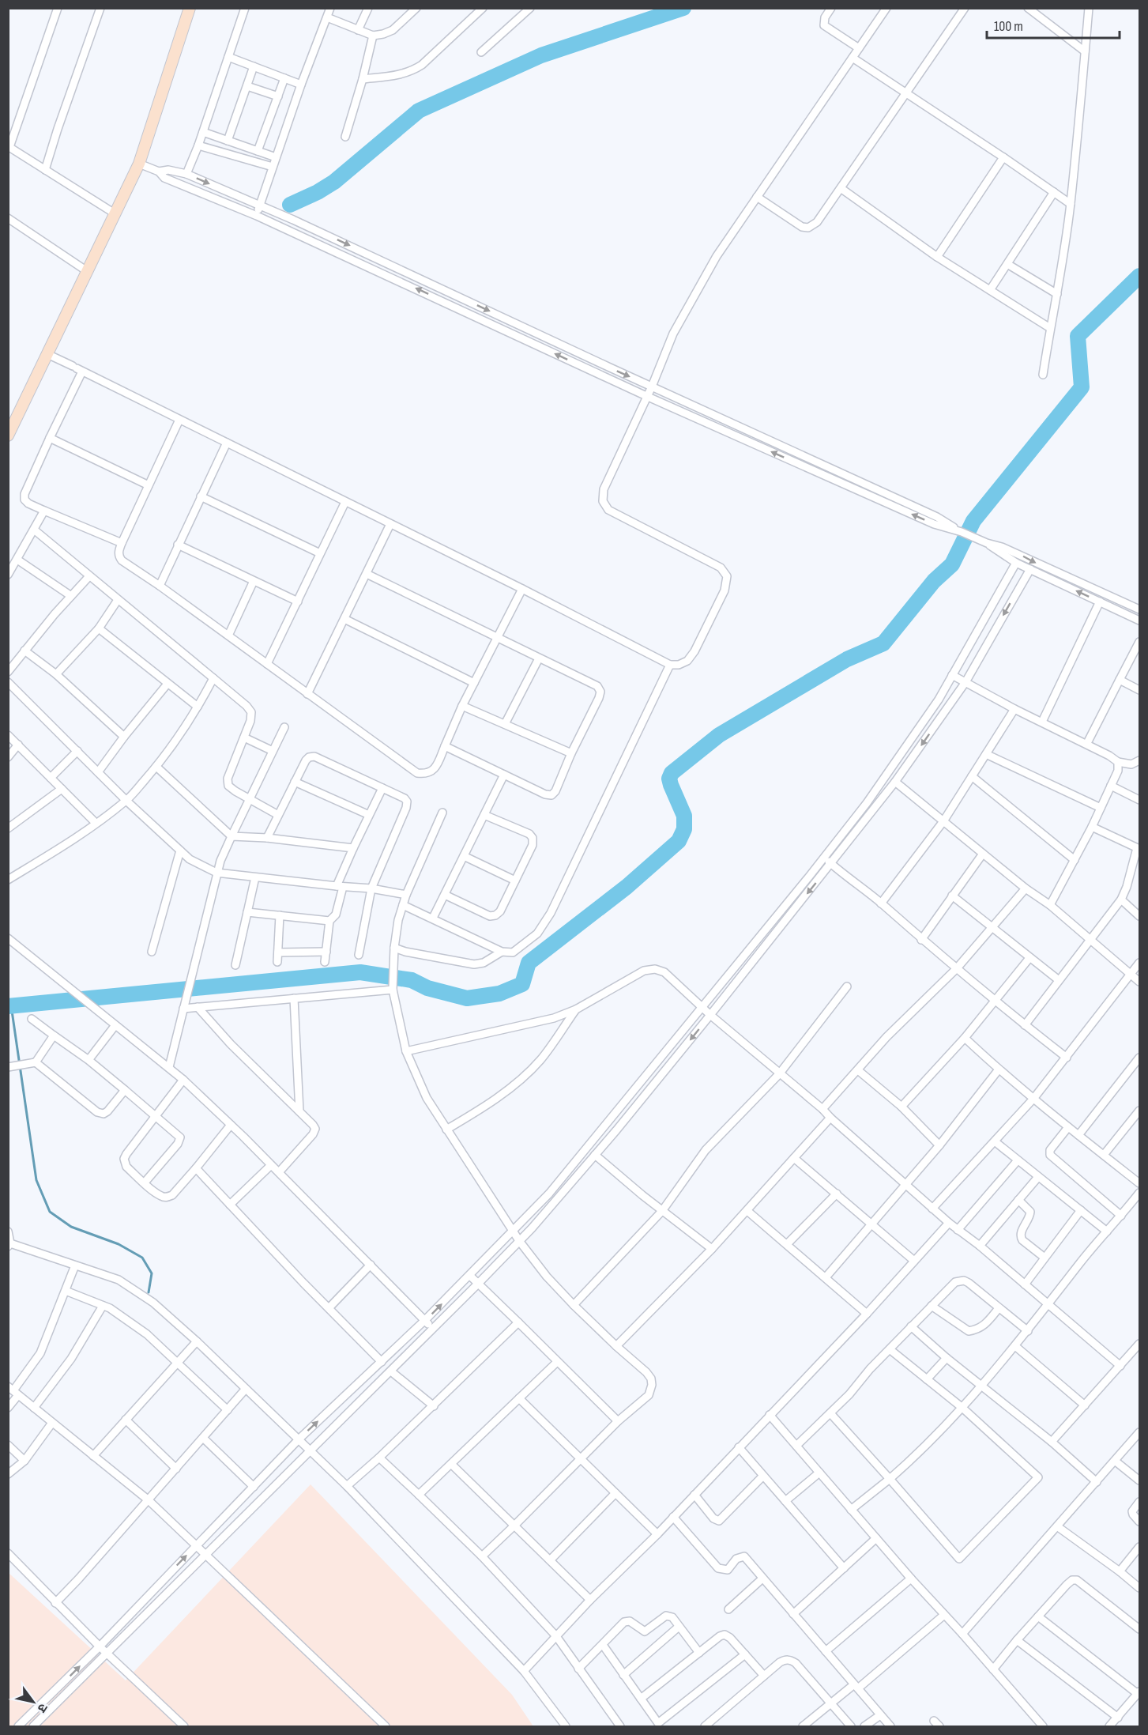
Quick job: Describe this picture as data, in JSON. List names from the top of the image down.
{
  "scale_bar": "100 m",
  "north": "bottom right"
}
